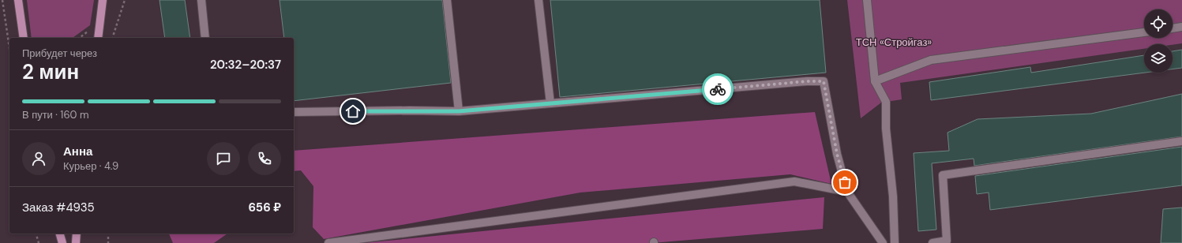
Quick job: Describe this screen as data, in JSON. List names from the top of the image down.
{
  "parks": ["ТСН «Стройгаз»"],
  "page": {
    "heading": ["2 мин", "Прибудет через", "20:32–20:37"],
    "panel": [
      "Анна",
      "Курьер · 4.9",
      "Заказ #4935",
      "656 ₽"
    ],
    "bar": "В пути · 160 m"
  }
}
